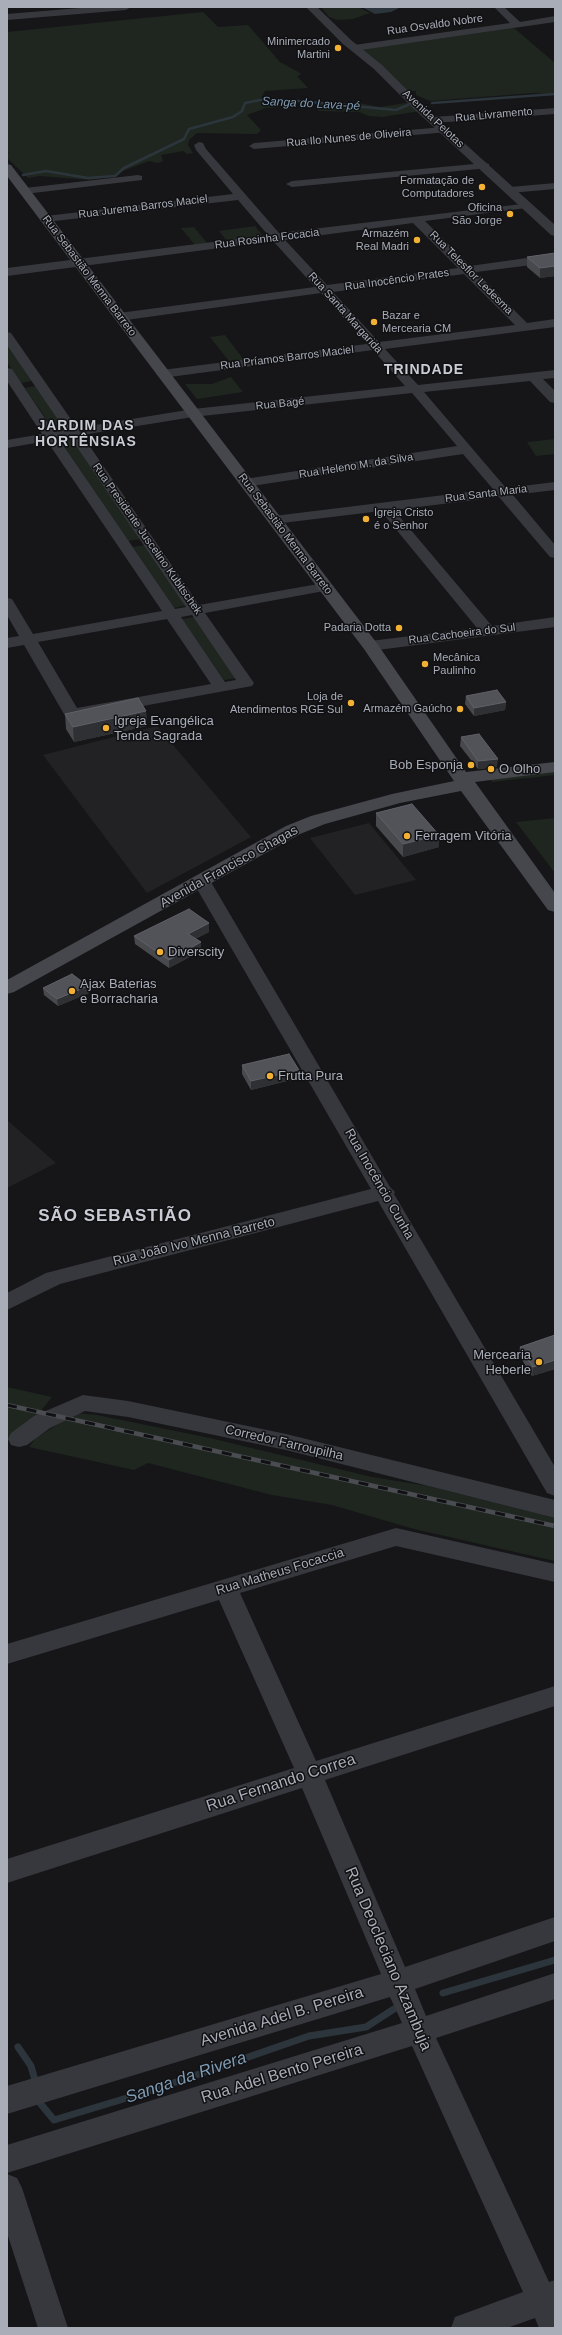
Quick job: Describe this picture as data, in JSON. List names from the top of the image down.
{
  "streets": {
    "main road": ["Rua Sebastião Menna Barreto", "Avenida Francisco Chagas"],
    "street": [
      "Rua Osvaldo Nobre",
      "Rua Livramento",
      "Avenida Pelotas",
      "Rua Ilo Nunes de Oliveira",
      "Rua Jurema Barros Maciel",
      "Rua Rosinha Focacia",
      "Rua Telesflor Ledesma",
      "Rua Inocêncio Prates",
      "Rua Santa Margarida",
      "Rua Príamos Barros Maciel",
      "Rua Bagé",
      "Rua Heleno M. da Silva",
      "Rua Santa Maria",
      "Rua Presidente Juscelino Kubitschek",
      "Rua Cachoeira do Sul",
      "Rua Inocêncio Cunha",
      "Rua João Ivo Menna Barreto",
      "Corredor Farroupilha",
      "Rua Matheus Focaccia",
      "Rua Fernando Correa",
      "Rua Deocleciano Azambuja",
      "Avenida Adel B. Pereira",
      "Rua Adel Bento Pereira"
    ]
  },
  "crossings": [
    ["Rua Osvaldo Nobre", "Avenida Pelotas"],
    ["Rua Livramento", "Avenida Pelotas"],
    ["Avenida Pelotas", "Rua Ilo Nunes de Oliveira"],
    ["Avenida Pelotas", "Rua Rosinha Focacia"],
    ["Rua Jurema Barros Maciel", "Rua Sebastião Menna Barreto"],
    ["Rua Jurema Barros Maciel", "Rua Santa Margarida"],
    ["Rua Rosinha Focacia", "Rua Telesflor Ledesma"],
    ["Rua Rosinha Focacia", "Rua Sebastião Menna Barreto"],
    ["Rua Rosinha Focacia", "Rua Santa Margarida"],
    ["Rua Telesflor Ledesma", "Rua Inocêncio Prates"],
    ["Rua Telesflor Ledesma", "Rua Príamos Barros Maciel"],
    ["Rua Sebastião Menna Barreto", "Rua Inocêncio Prates"],
    ["Rua Sebastião Menna Barreto", "Rua Príamos Barros Maciel"],
    ["Rua Sebastião Menna Barreto", "Rua Bagé"],
    ["Rua Sebastião Menna Barreto", "Rua Heleno M. da Silva"],
    ["Rua Sebastião Menna Barreto", "Rua Santa Maria"],
    ["Rua Sebastião Menna Barreto", "Rua Cachoeira do Sul"],
    ["Rua Sebastião Menna Barreto", "Avenida Francisco Chagas"],
    ["Rua Inocêncio Prates", "Rua Santa Margarida"],
    ["Rua Santa Margarida", "Rua Príamos Barros Maciel"],
    ["Rua Santa Margarida", "Rua Bagé"],
    ["Rua Santa Margarida", "Rua Heleno M. da Silva"],
    ["Rua Santa Margarida", "Rua Santa Maria"],
    ["Rua Bagé", "Rua Presidente Juscelino Kubitschek"],
    ["Avenida Francisco Chagas", "Rua Inocêncio Cunha"],
    ["Rua Inocêncio Cunha", "Rua João Ivo Menna Barreto"],
    ["Rua Matheus Focaccia", "Rua Deocleciano Azambuja"],
    ["Rua Fernando Correa", "Rua Deocleciano Azambuja"],
    ["Rua Deocleciano Azambuja", "Avenida Adel B. Pereira"],
    ["Rua Deocleciano Azambuja", "Rua Adel Bento Pereira"]
  ],
  "districts": ["TRINDADE", "JARDIM DAS HORTÊNSIAS", "SÃO SEBASTIÃO"],
  "water": ["Sanga do Lava-pé", "Sanga da Rivera"],
  "places": [
    "Minimercado Martini",
    "Formatação de Computadores",
    "Oficina São Jorge",
    "Armazém Real Madri",
    "Bazar e Mercearia CM",
    "Igreja Cristo é o Senhor",
    "Padaria Dotta",
    "Mecânica Paulinho",
    "Loja de Atendimentos RGE Sul",
    "Armazém Gaúcho",
    "Igreja Evangélica Tenda Sagrada",
    "Bob Esponja",
    "O Olho",
    "Ferragem Vitória",
    "Diverscity",
    "Ajax Baterias e Borracharia",
    "Frutta Pura",
    "Mercearia Heberle"
  ]
}
